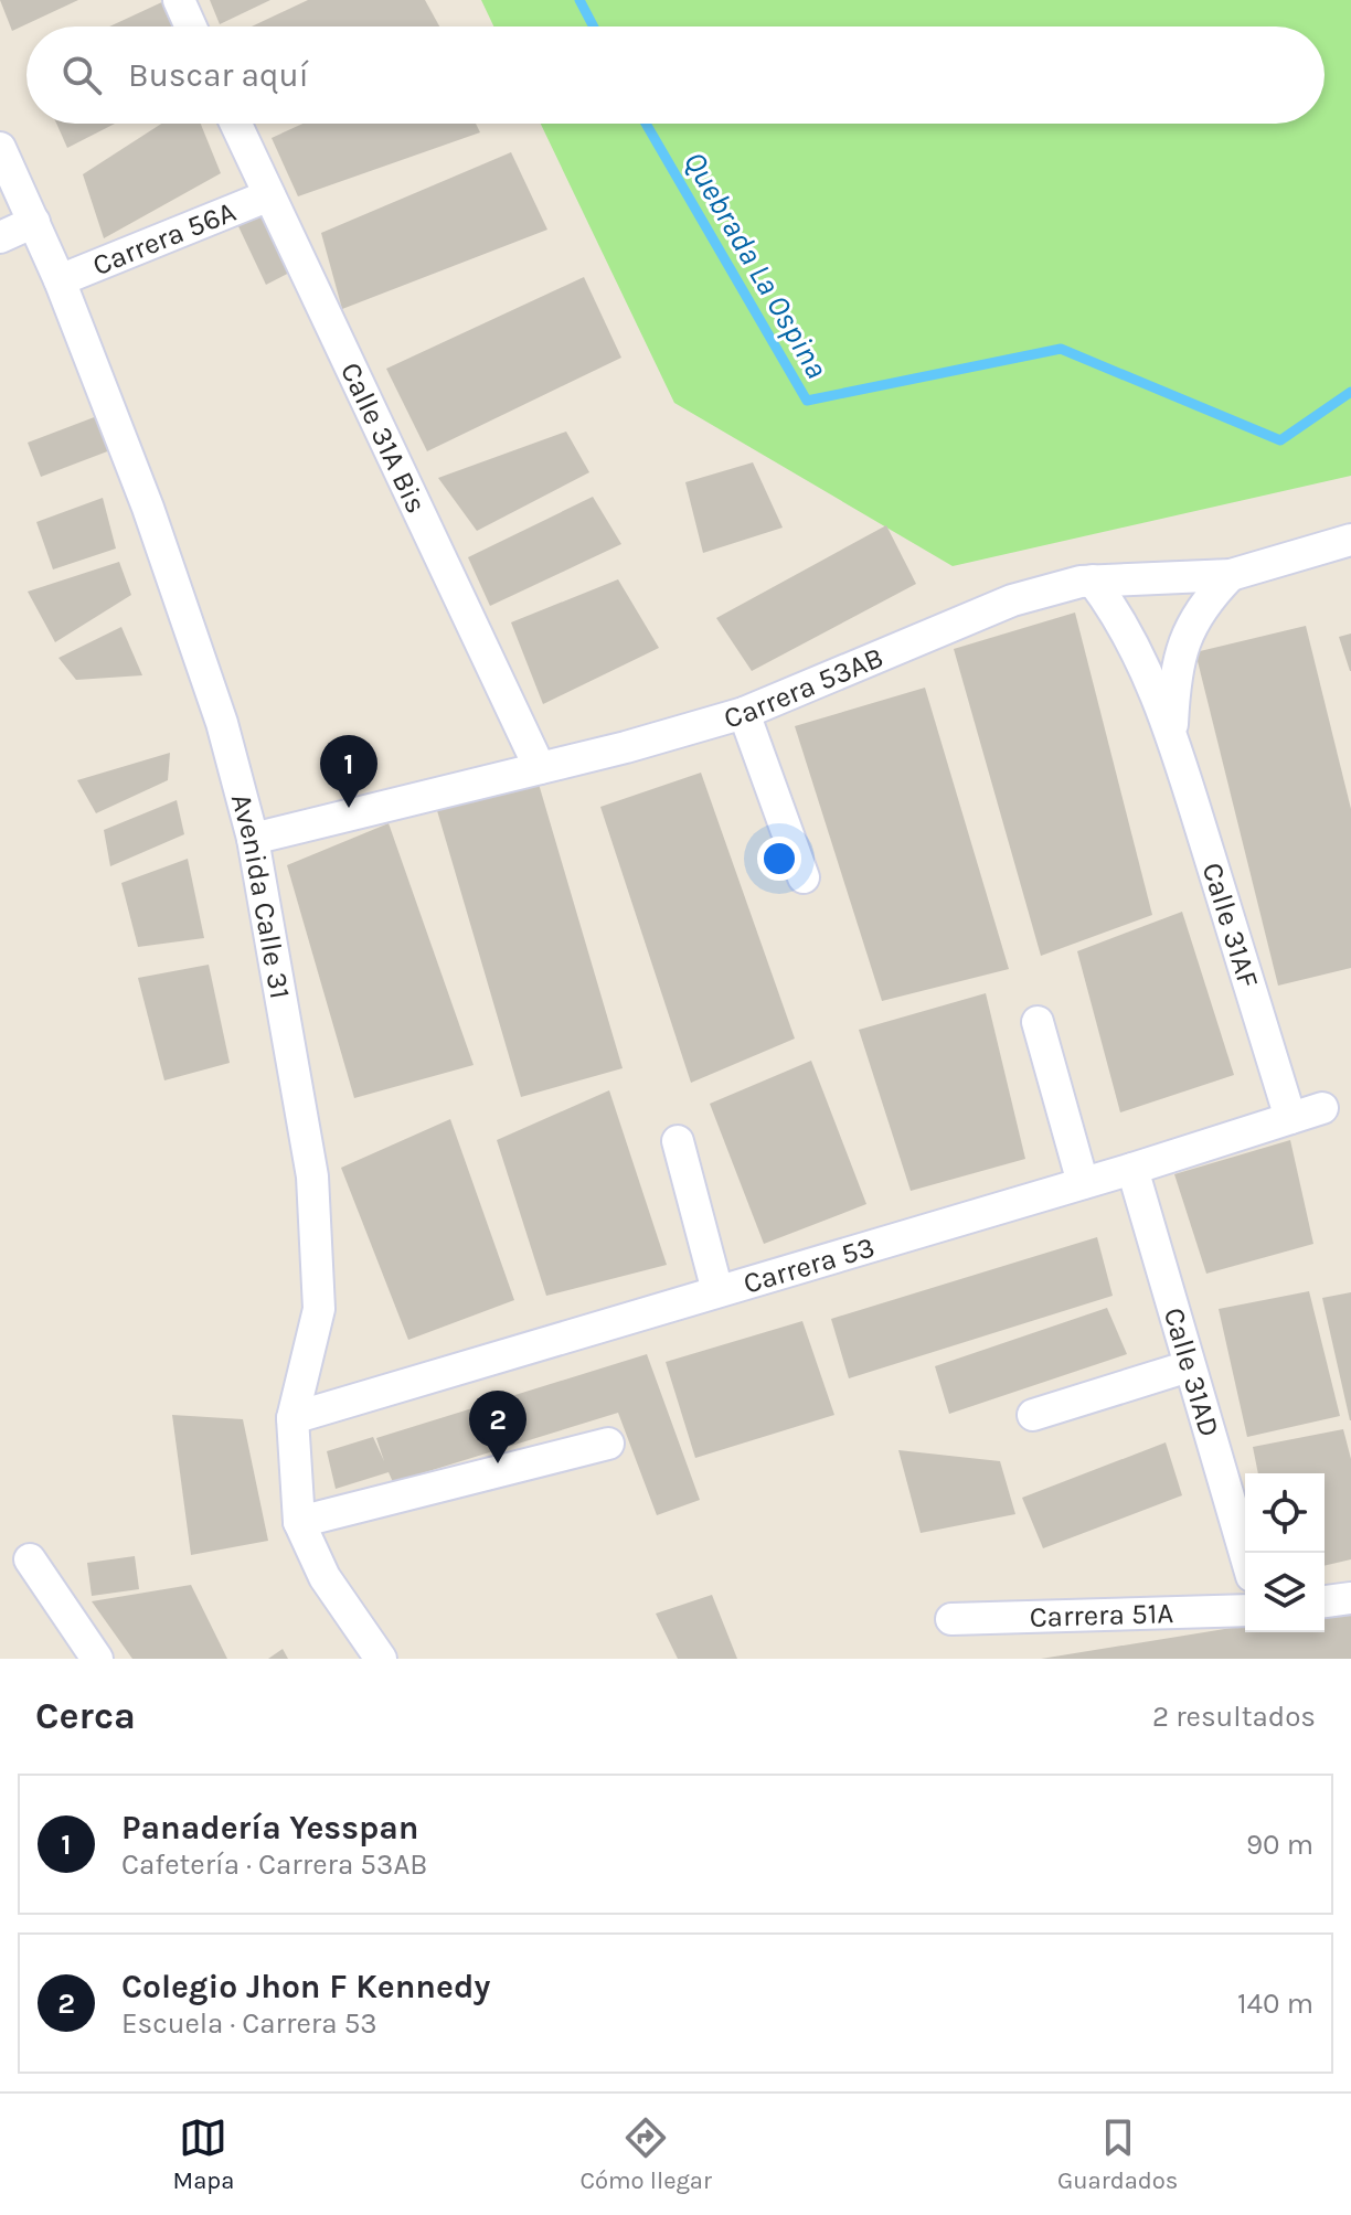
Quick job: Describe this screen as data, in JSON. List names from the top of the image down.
{
  "streets": {
    "street": [
      "Carrera 56A",
      "Calle 31A Bis",
      "Carrera 53AB",
      "Avenida Calle 31",
      "Calle 31AF",
      "Carrera 53",
      "Calle 31AD",
      "Carrera 51A"
    ]
  },
  "crossings": [
    ["Carrera 56A", "Calle 31A Bis"],
    ["Carrera 56A", "Avenida Calle 31"],
    ["Calle 31A Bis", "Carrera 53AB"],
    ["Carrera 53AB", "Avenida Calle 31"],
    ["Carrera 53AB", "Calle 31AF"],
    ["Avenida Calle 31", "Carrera 53"],
    ["Calle 31AF", "Carrera 53"],
    ["Carrera 53", "Calle 31AD"]
  ],
  "water": ["Quebrada La Ospina"],
  "page": {
    "search": "Buscar aquí",
    "pins": ["1", "2"],
    "heading": ["Cerca", "2 resultados"],
    "list": [
      {
        "mark": "1",
        "name": "Panadería Yesspan",
        "note": "Cafetería · Carrera 53AB",
        "value": "90 m"
      },
      {
        "mark": "2",
        "name": "Colegio Jhon F Kennedy",
        "note": "Escuela · Carrera 53",
        "value": "140 m"
      }
    ],
    "nav": ["Mapa", "Cómo llegar", "Guardados"]
  }
}
